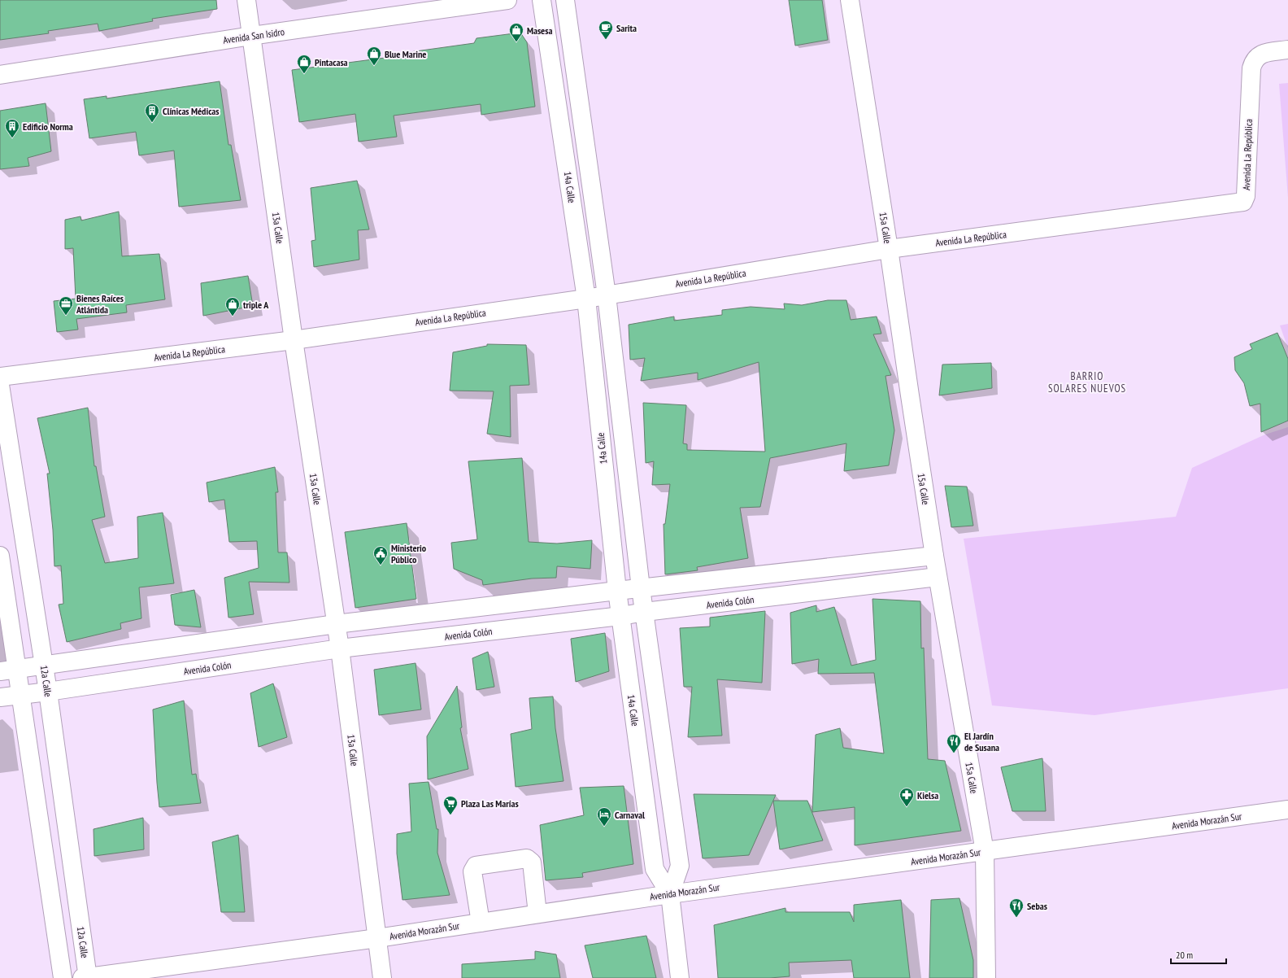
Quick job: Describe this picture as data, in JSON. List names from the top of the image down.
{
  "streets": {
    "street": [
      "Avenida San Isidro",
      "Avenida La República",
      "14a Calle",
      "13a Calle",
      "15a Calle",
      "Avenida Colón",
      "12a Calle",
      "Avenida Morazán Sur"
    ]
  },
  "crossings": [
    ["Avenida San Isidro", "13a Calle"],
    ["Avenida La República", "14a Calle"],
    ["Avenida La República", "13a Calle"],
    ["Avenida La República", "15a Calle"],
    ["14a Calle", "Avenida Colón"],
    ["14a Calle", "Avenida Morazán Sur"],
    ["13a Calle", "Avenida Colón"],
    ["13a Calle", "Avenida Morazán Sur"],
    ["15a Calle", "Avenida Colón"],
    ["15a Calle", "Avenida Morazán Sur"],
    ["Avenida Colón", "12a Calle"],
    ["12a Calle", "Avenida Morazán Sur"]
  ],
  "districts": ["BARRIO SOLARES NUEVOS"],
  "places": {
    "cafe": ["Sarita"],
    "shop": [
      "Masesa",
      "Blue Marine",
      "Pintacasa",
      "triple A"
    ],
    "building": ["Clínicas Médicas", "Edificio Norma"],
    "office": ["Bienes Raíces Atlántida"],
    "public building": ["Ministerio Público"],
    "restaurant": ["El Jardín de Susana", "Sebas"],
    "pharmacy": ["Kielsa"],
    "supermarket": ["Plaza Las Marías"],
    "hotel": ["Carnaval"]
  },
  "scale_bar": "20 m"
}
